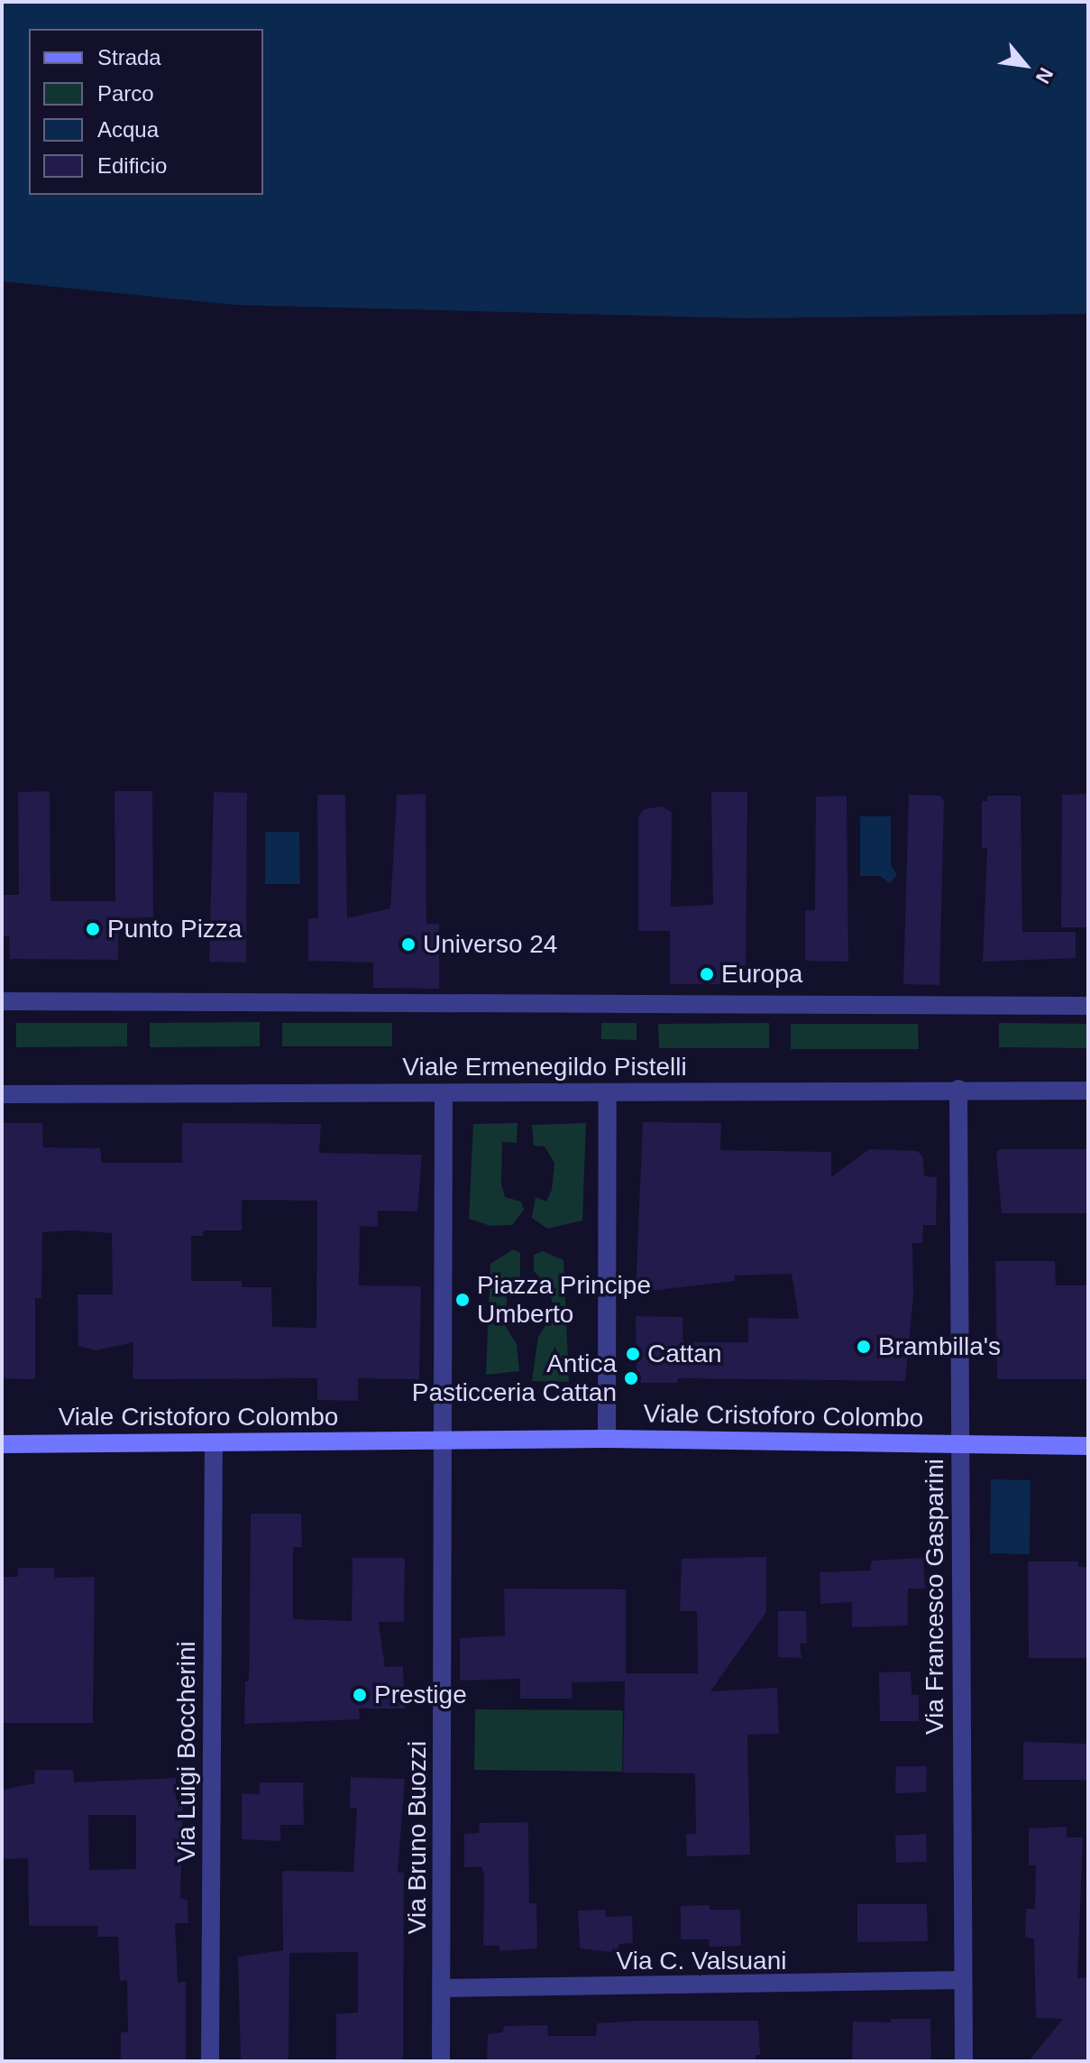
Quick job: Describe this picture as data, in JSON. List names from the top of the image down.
{
  "streets": {
    "street": [
      "Viale Ermenegildo Pistelli",
      "Viale Cristoforo Colombo",
      "Via Francesco Gasparini",
      "Via Luigi Boccherini",
      "Via Bruno Buozzi",
      "Via C. Valsuani"
    ]
  },
  "crossings": [
    ["Viale Ermenegildo Pistelli", "Via Francesco Gasparini"],
    ["Viale Cristoforo Colombo", "Via Francesco Gasparini"],
    ["Viale Cristoforo Colombo", "Via Luigi Boccherini"],
    ["Viale Cristoforo Colombo", "Via Bruno Buozzi"],
    ["Via Francesco Gasparini", "Via C. Valsuani"],
    ["Via Bruno Buozzi", "Via C. Valsuani"]
  ],
  "places": [
    "Punto Pizza",
    "Universo 24",
    "Europa",
    "Piazza Principe Umberto",
    "Brambilla's",
    "Cattan",
    "Antica Pasticceria Cattan",
    "Prestige"
  ],
  "legend": [
    "Strada",
    "Parco",
    "Acqua",
    "Edificio"
  ],
  "north": "bottom right"
}
